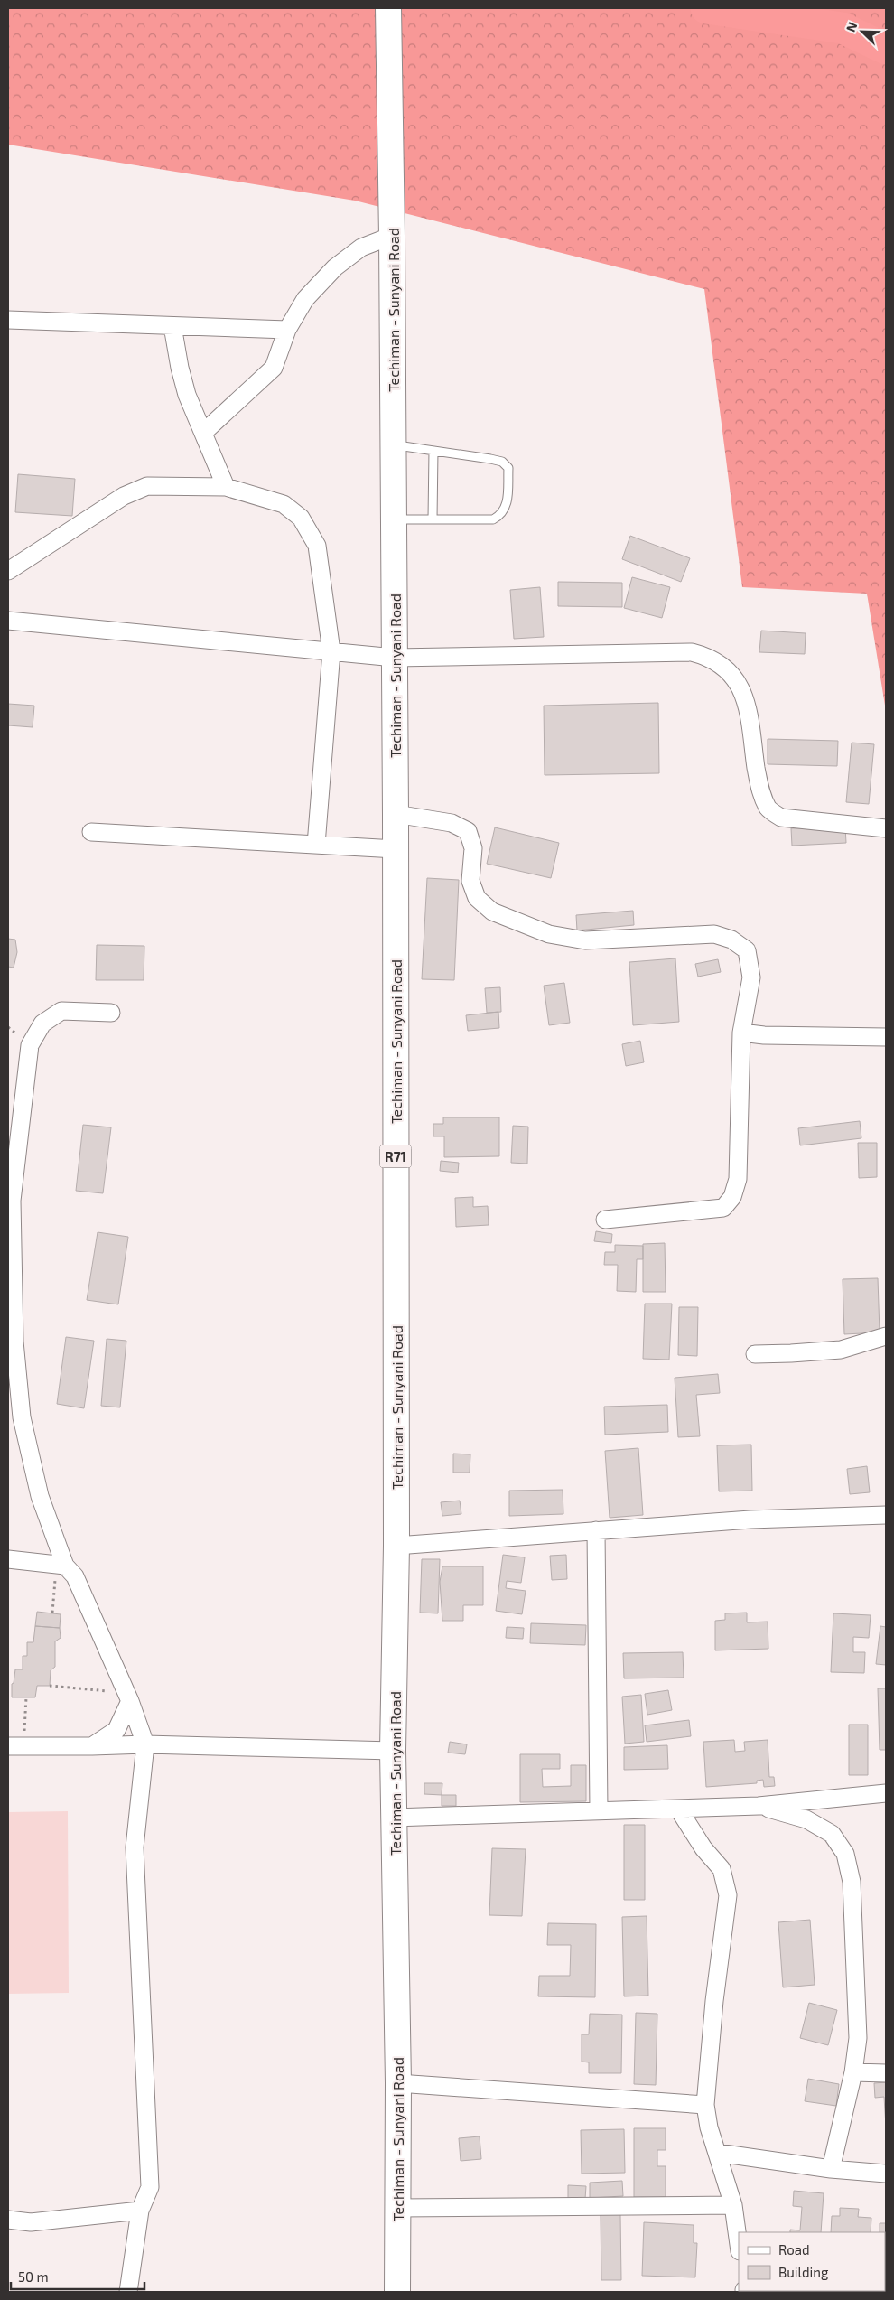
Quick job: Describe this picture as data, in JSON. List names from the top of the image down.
{
  "streets": {
    "main road": ["Techiman - Sunyani Road", "R71"]
  },
  "legend": ["Road", "Building"],
  "scale_bar": "50 m",
  "north": "top left"
}
